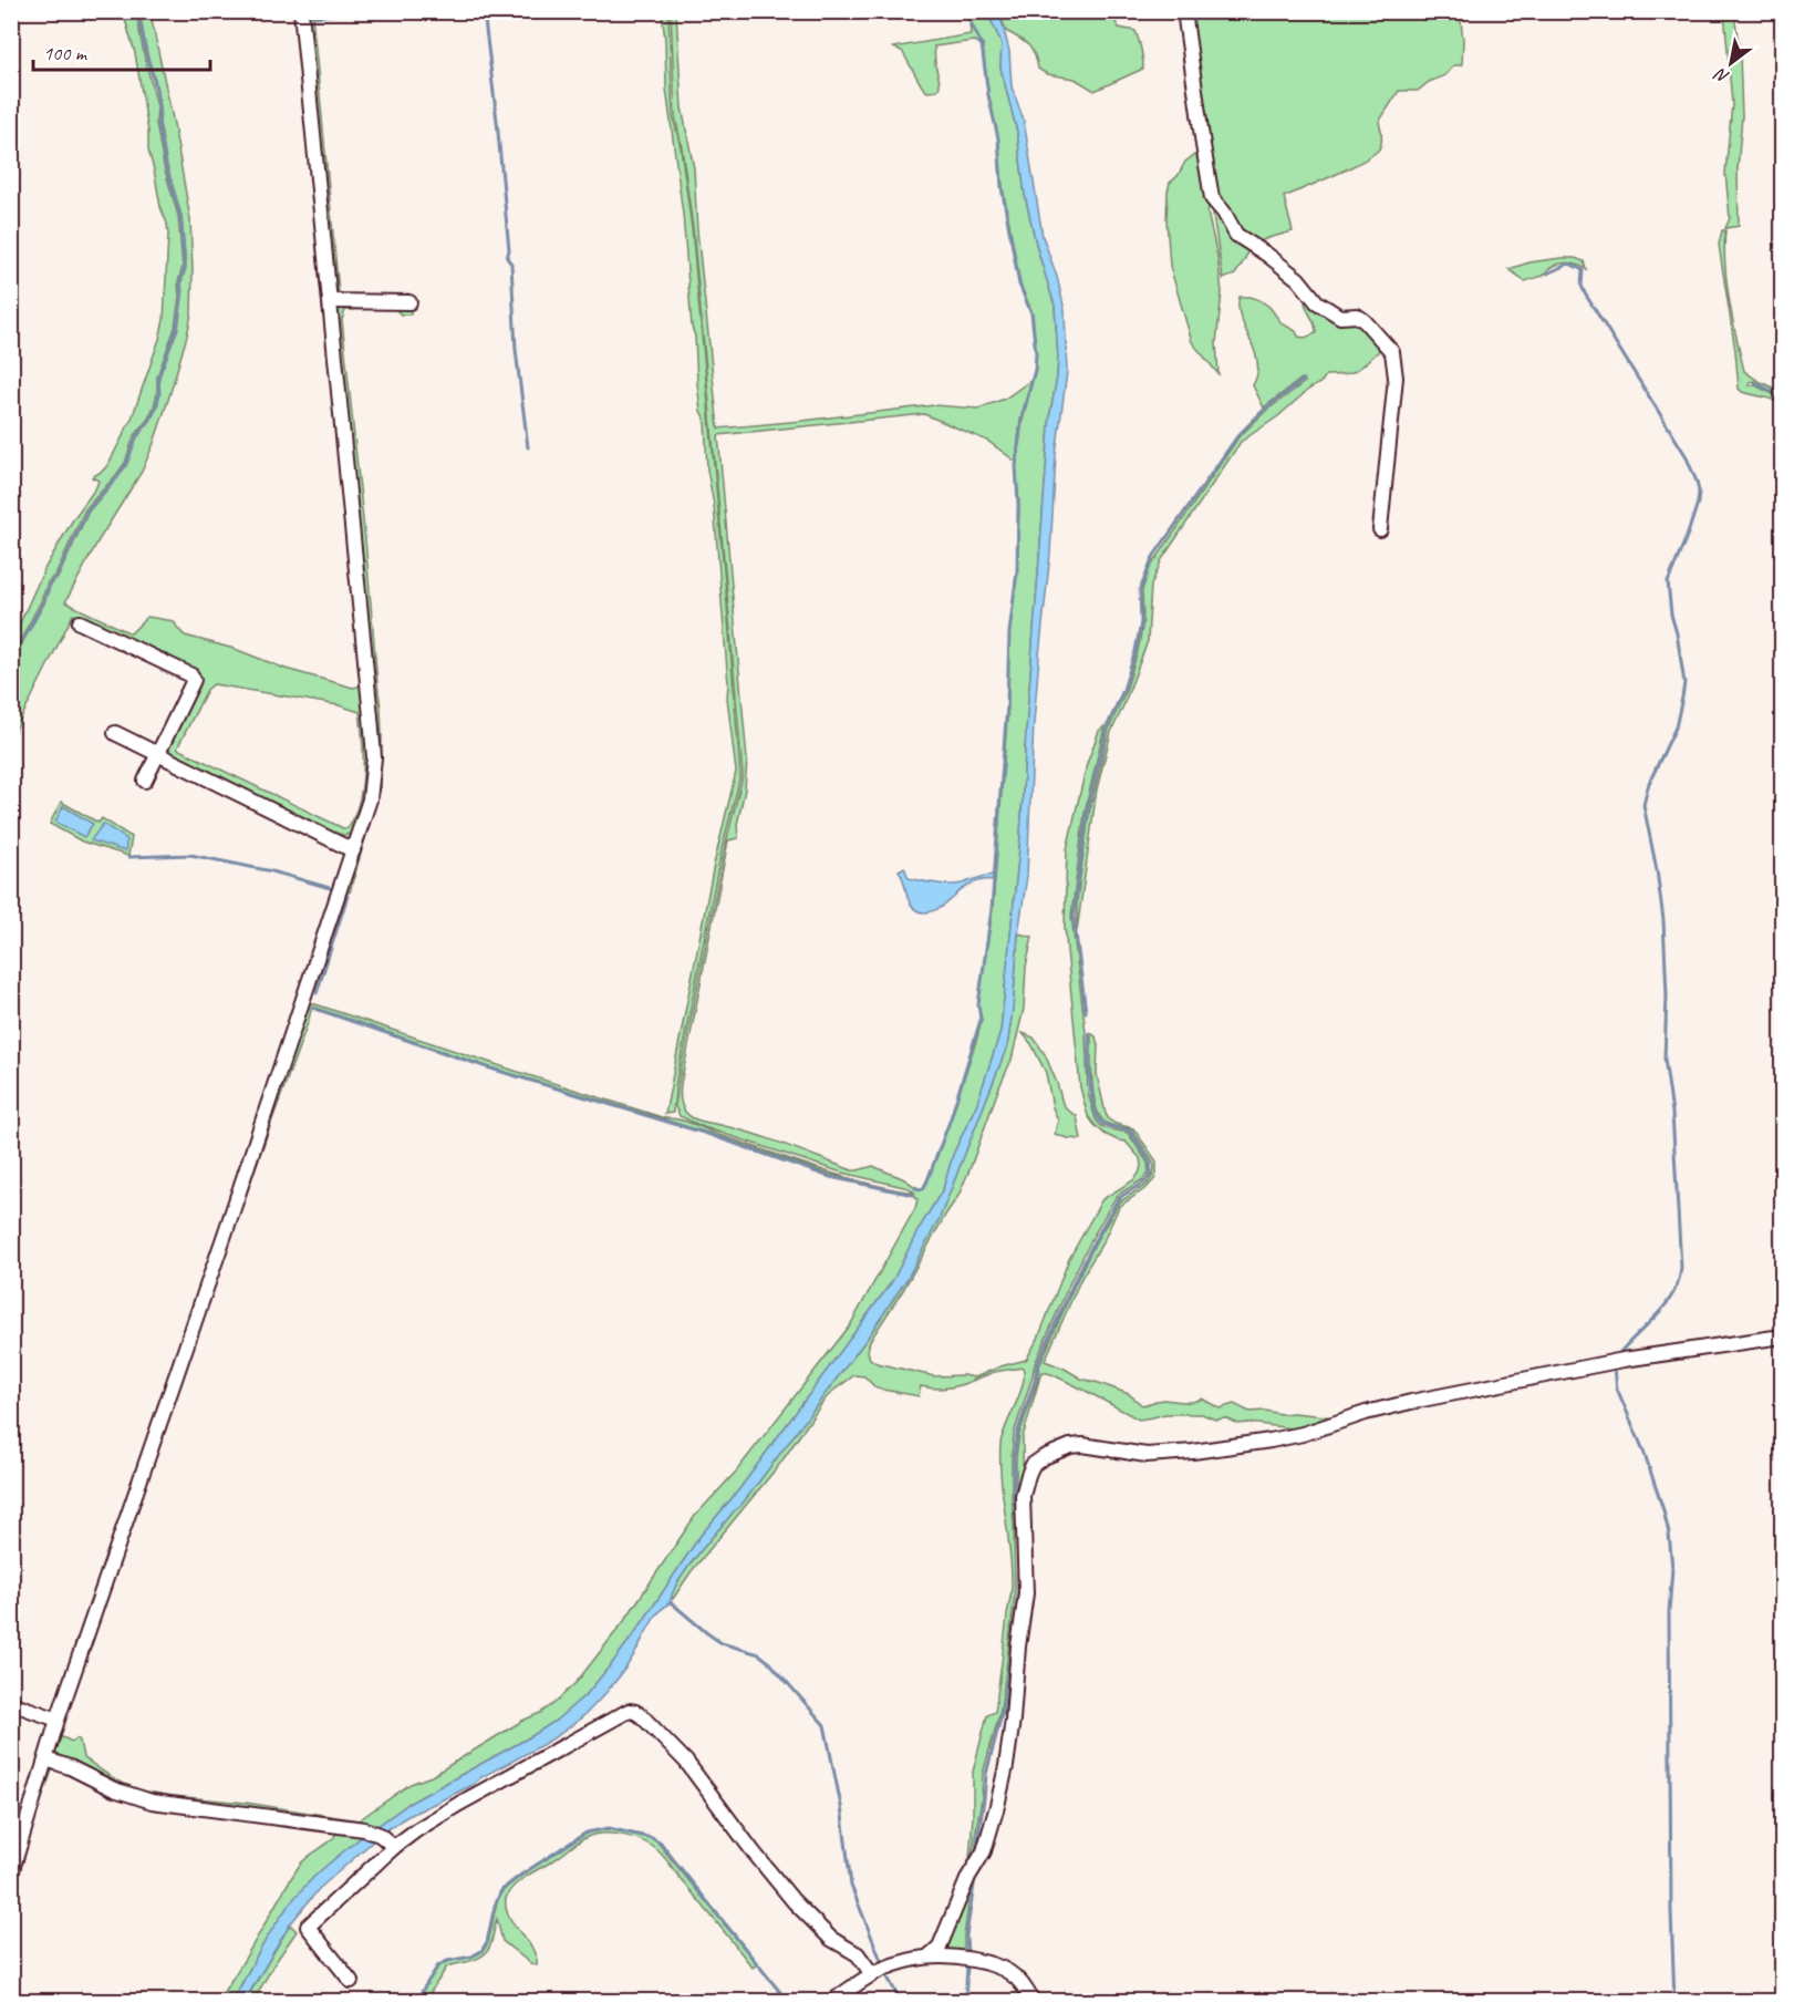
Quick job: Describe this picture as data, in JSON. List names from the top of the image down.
{
  "scale_bar": "100 m",
  "north": "bottom left"
}
